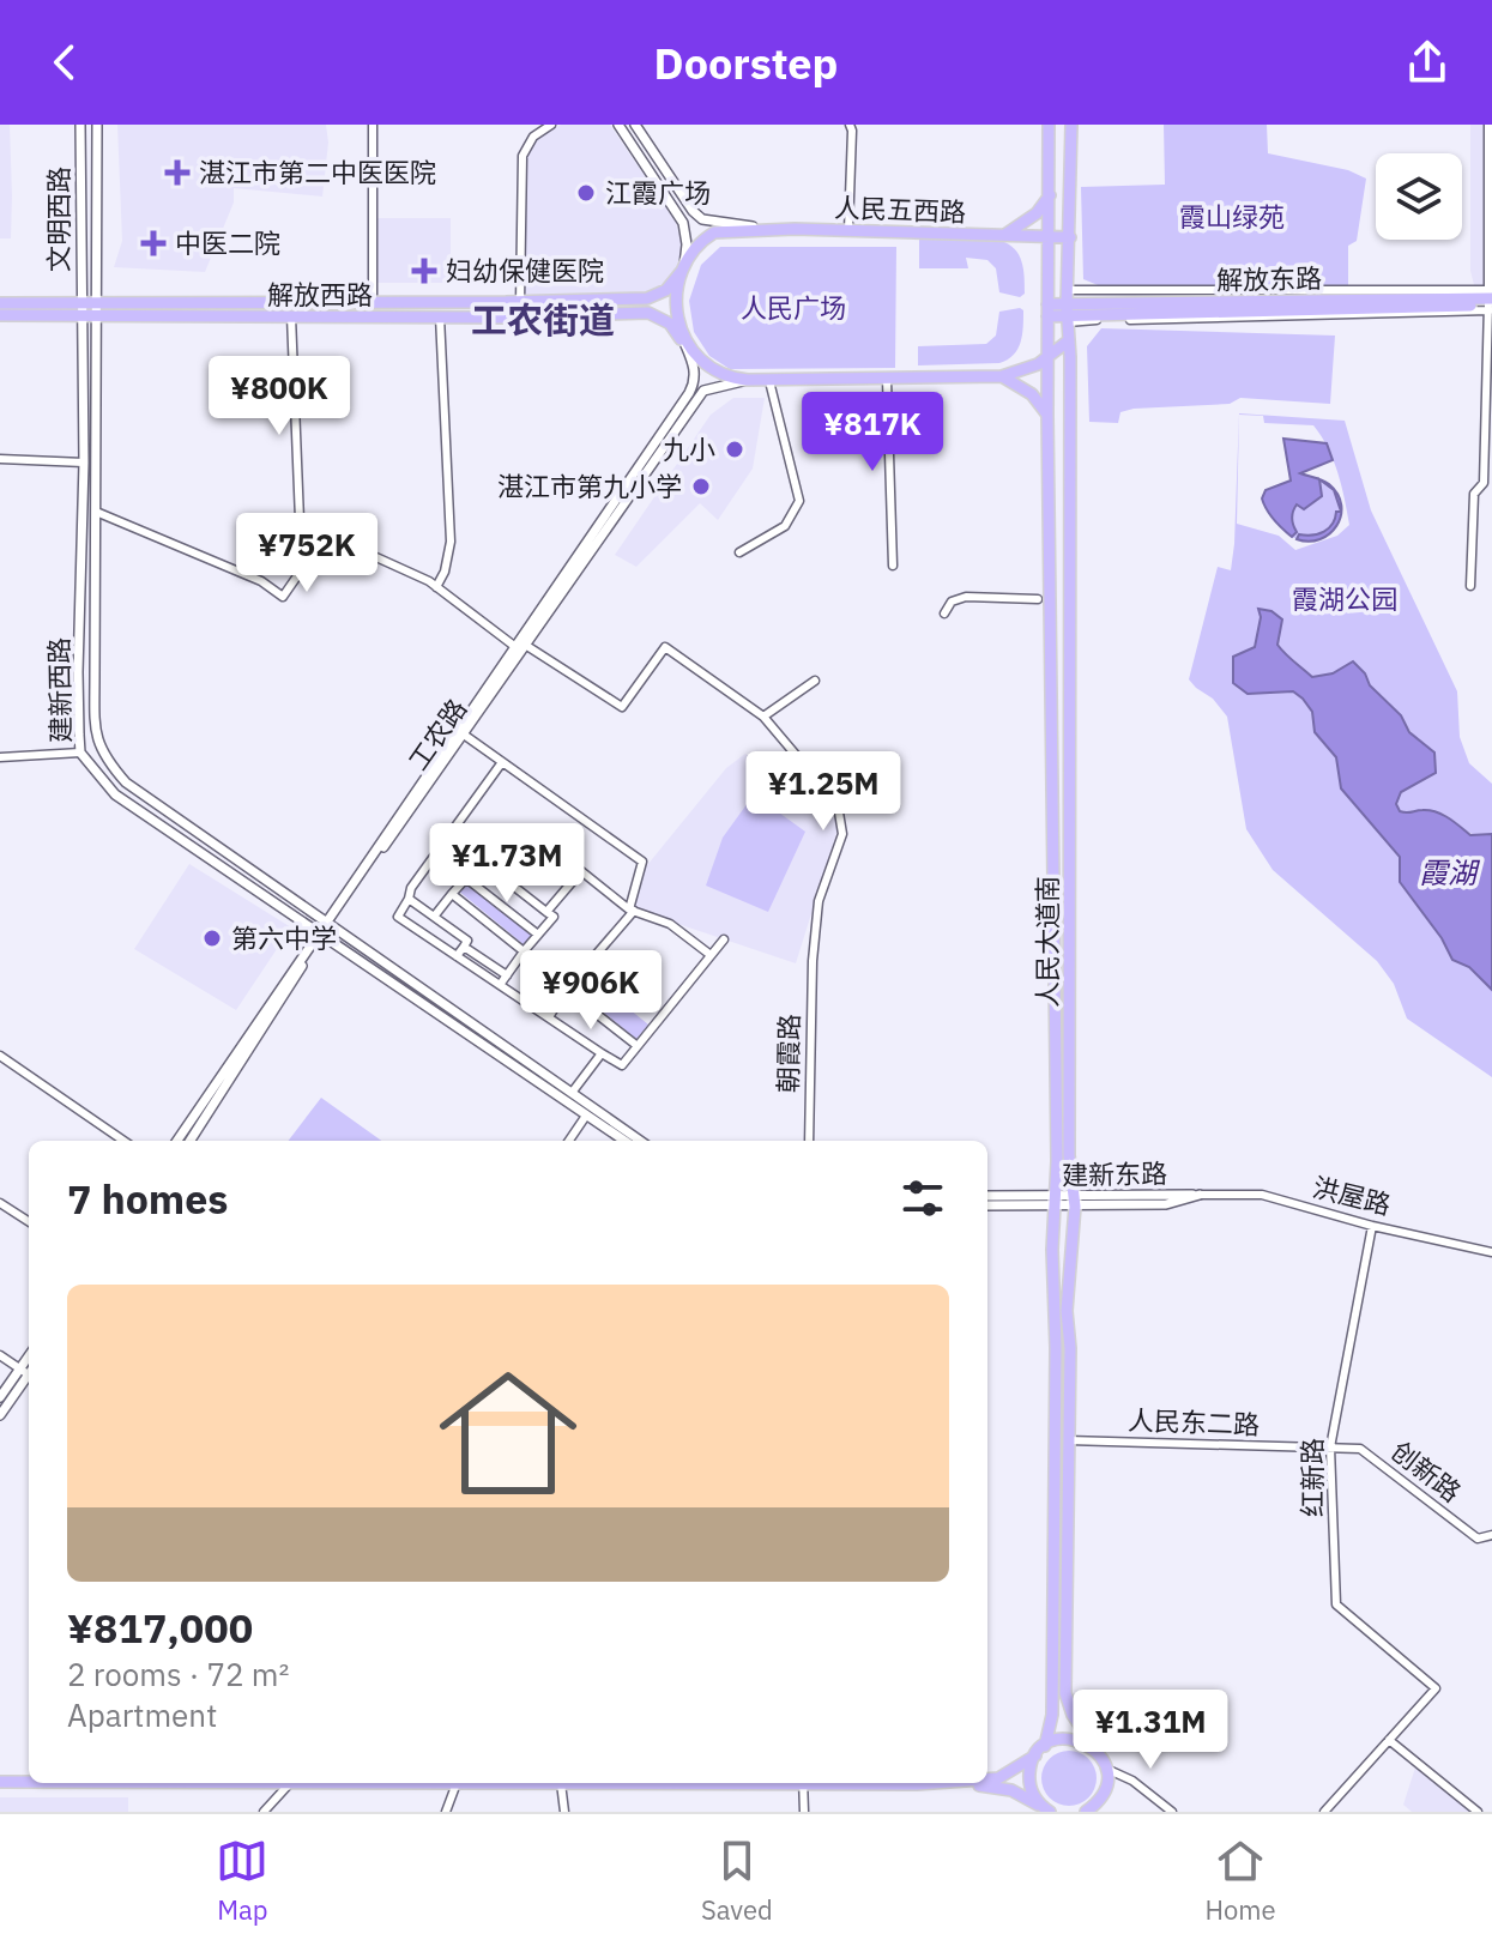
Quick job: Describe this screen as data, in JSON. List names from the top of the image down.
{
  "streets": {
    "main road": [
      "人民五西路",
      "解放东路",
      "解放西路",
      "人民大道南"
    ],
    "street": [
      "文明西路",
      "建新西路",
      "工农路",
      "朝霞路",
      "建新东路",
      "洪屋路",
      "人民东二路",
      "创新路",
      "红新路"
    ]
  },
  "crossings": [
    ["人民五西路", "解放西路"],
    ["人民五西路", "人民大道南"],
    ["文明西路", "解放西路"],
    ["文明西路", "建新西路"],
    ["解放东路", "人民大道南"],
    ["解放西路", "建新西路"],
    ["解放西路", "工农路"],
    ["建新西路", "工农路"],
    ["工农路", "朝霞路"],
    ["人民大道南", "建新东路"],
    ["人民大道南", "人民东二路"],
    ["建新东路", "洪屋路"],
    ["洪屋路", "红新路"],
    ["人民东二路", "创新路"],
    ["人民东二路", "红新路"],
    ["创新路", "红新路"]
  ],
  "districts": ["工农街道"],
  "water": ["霞湖"],
  "parks": ["霞山绿苑", "人民广场", "霞湖公园"],
  "places": {
    "health": ["湛江市第二中医医院", "中医二院", "妇幼保健医院"],
    "other": [
      "江霞广场",
      "九小",
      "湛江市第九小学",
      "第六中学"
    ]
  },
  "page": {
    "header": "Doorstep",
    "price": [
      "¥800K",
      "¥817K",
      "¥752K",
      "¥1.25M",
      "¥1.73M",
      "¥906K",
      "¥1.31M"
    ],
    "heading": "7 homes",
    "list": [
      {
        "name": "¥817,000",
        "note": "2 rooms · 72 m² · Apartment"
      }
    ],
    "tabs": ["Map", "Saved", "Home"]
  }
}
